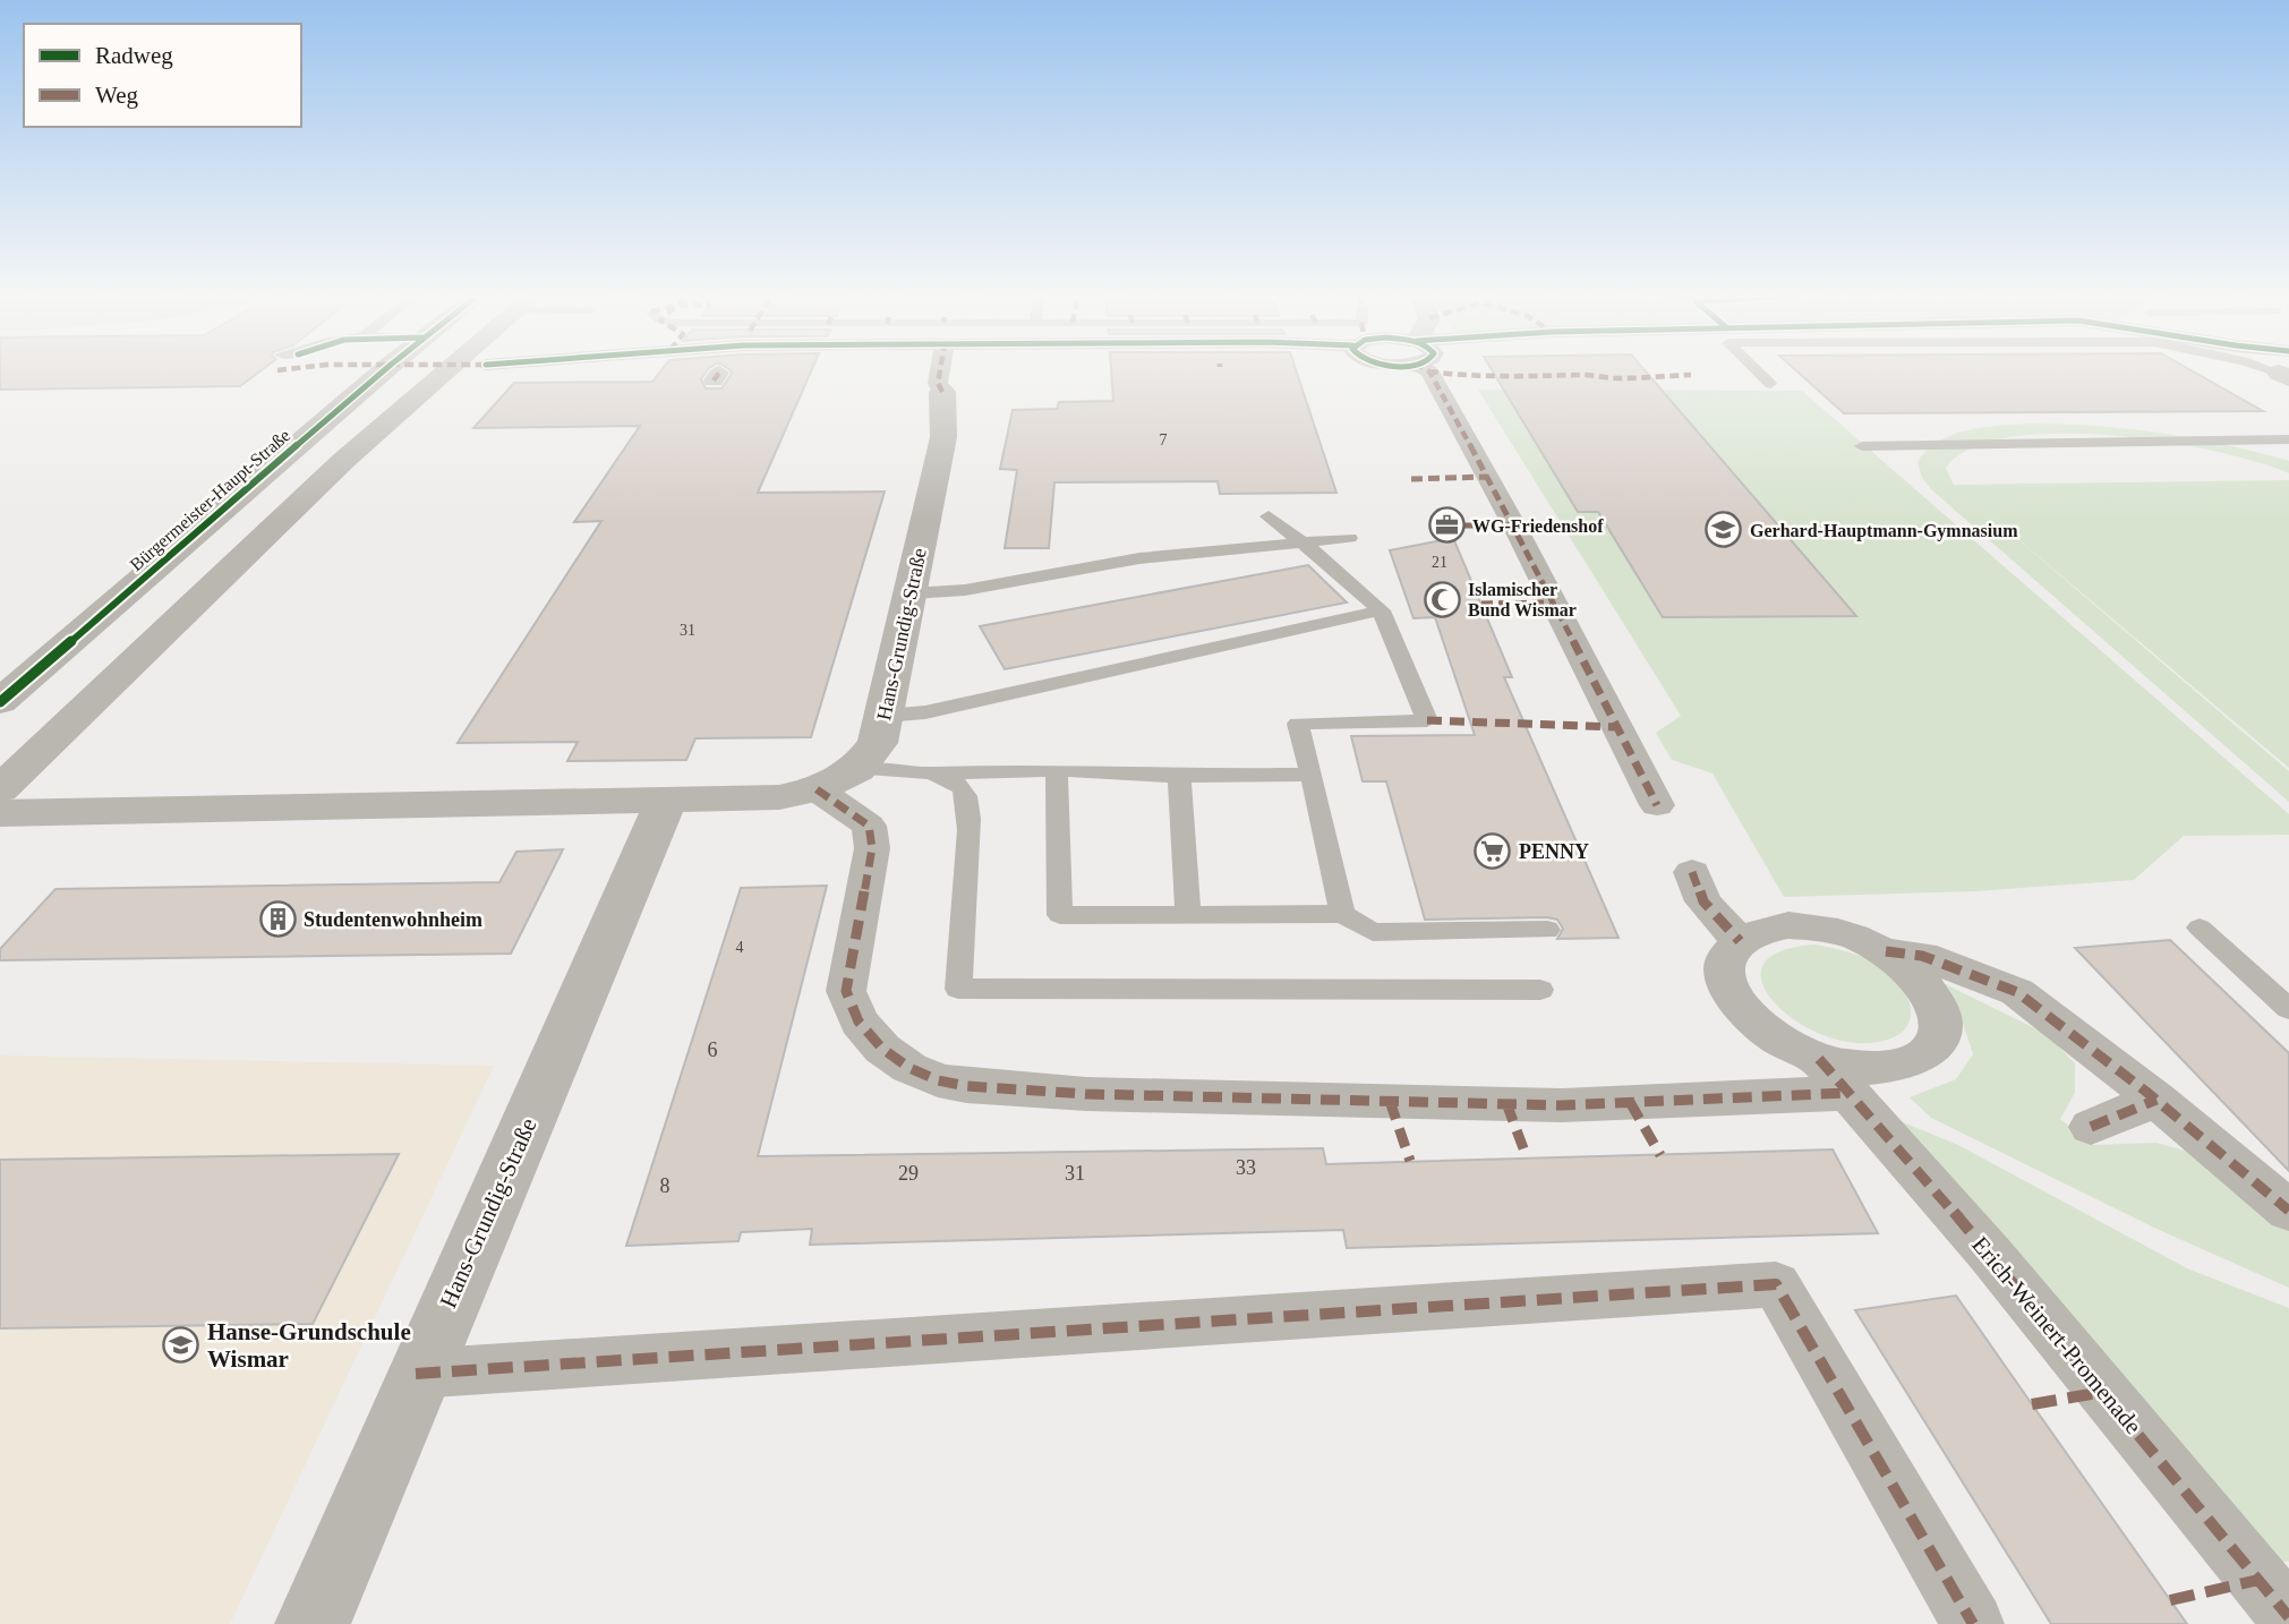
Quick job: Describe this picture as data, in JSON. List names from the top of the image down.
{
  "streets": {
    "street": ["Bürgermeister-Haupt-Straße", "Hans-Grundig-Straße", "Erich-Weinert-Promenade"]
  },
  "places": {
    "office": ["WG-Friedenshof"],
    "school or university": ["Gerhard-Hauptmann-Gymnasium", "Hanse-Grundschule Wismar"],
    "mosque": ["Islamischer Bund Wismar"],
    "supermarket": ["PENNY"],
    "building": ["Studentenwohnheim"]
  },
  "house_numbers": [
    "7",
    "21",
    "31",
    "4",
    "6",
    "33",
    "29",
    "31",
    "8"
  ],
  "legend": ["Radweg", "Weg"]
}
